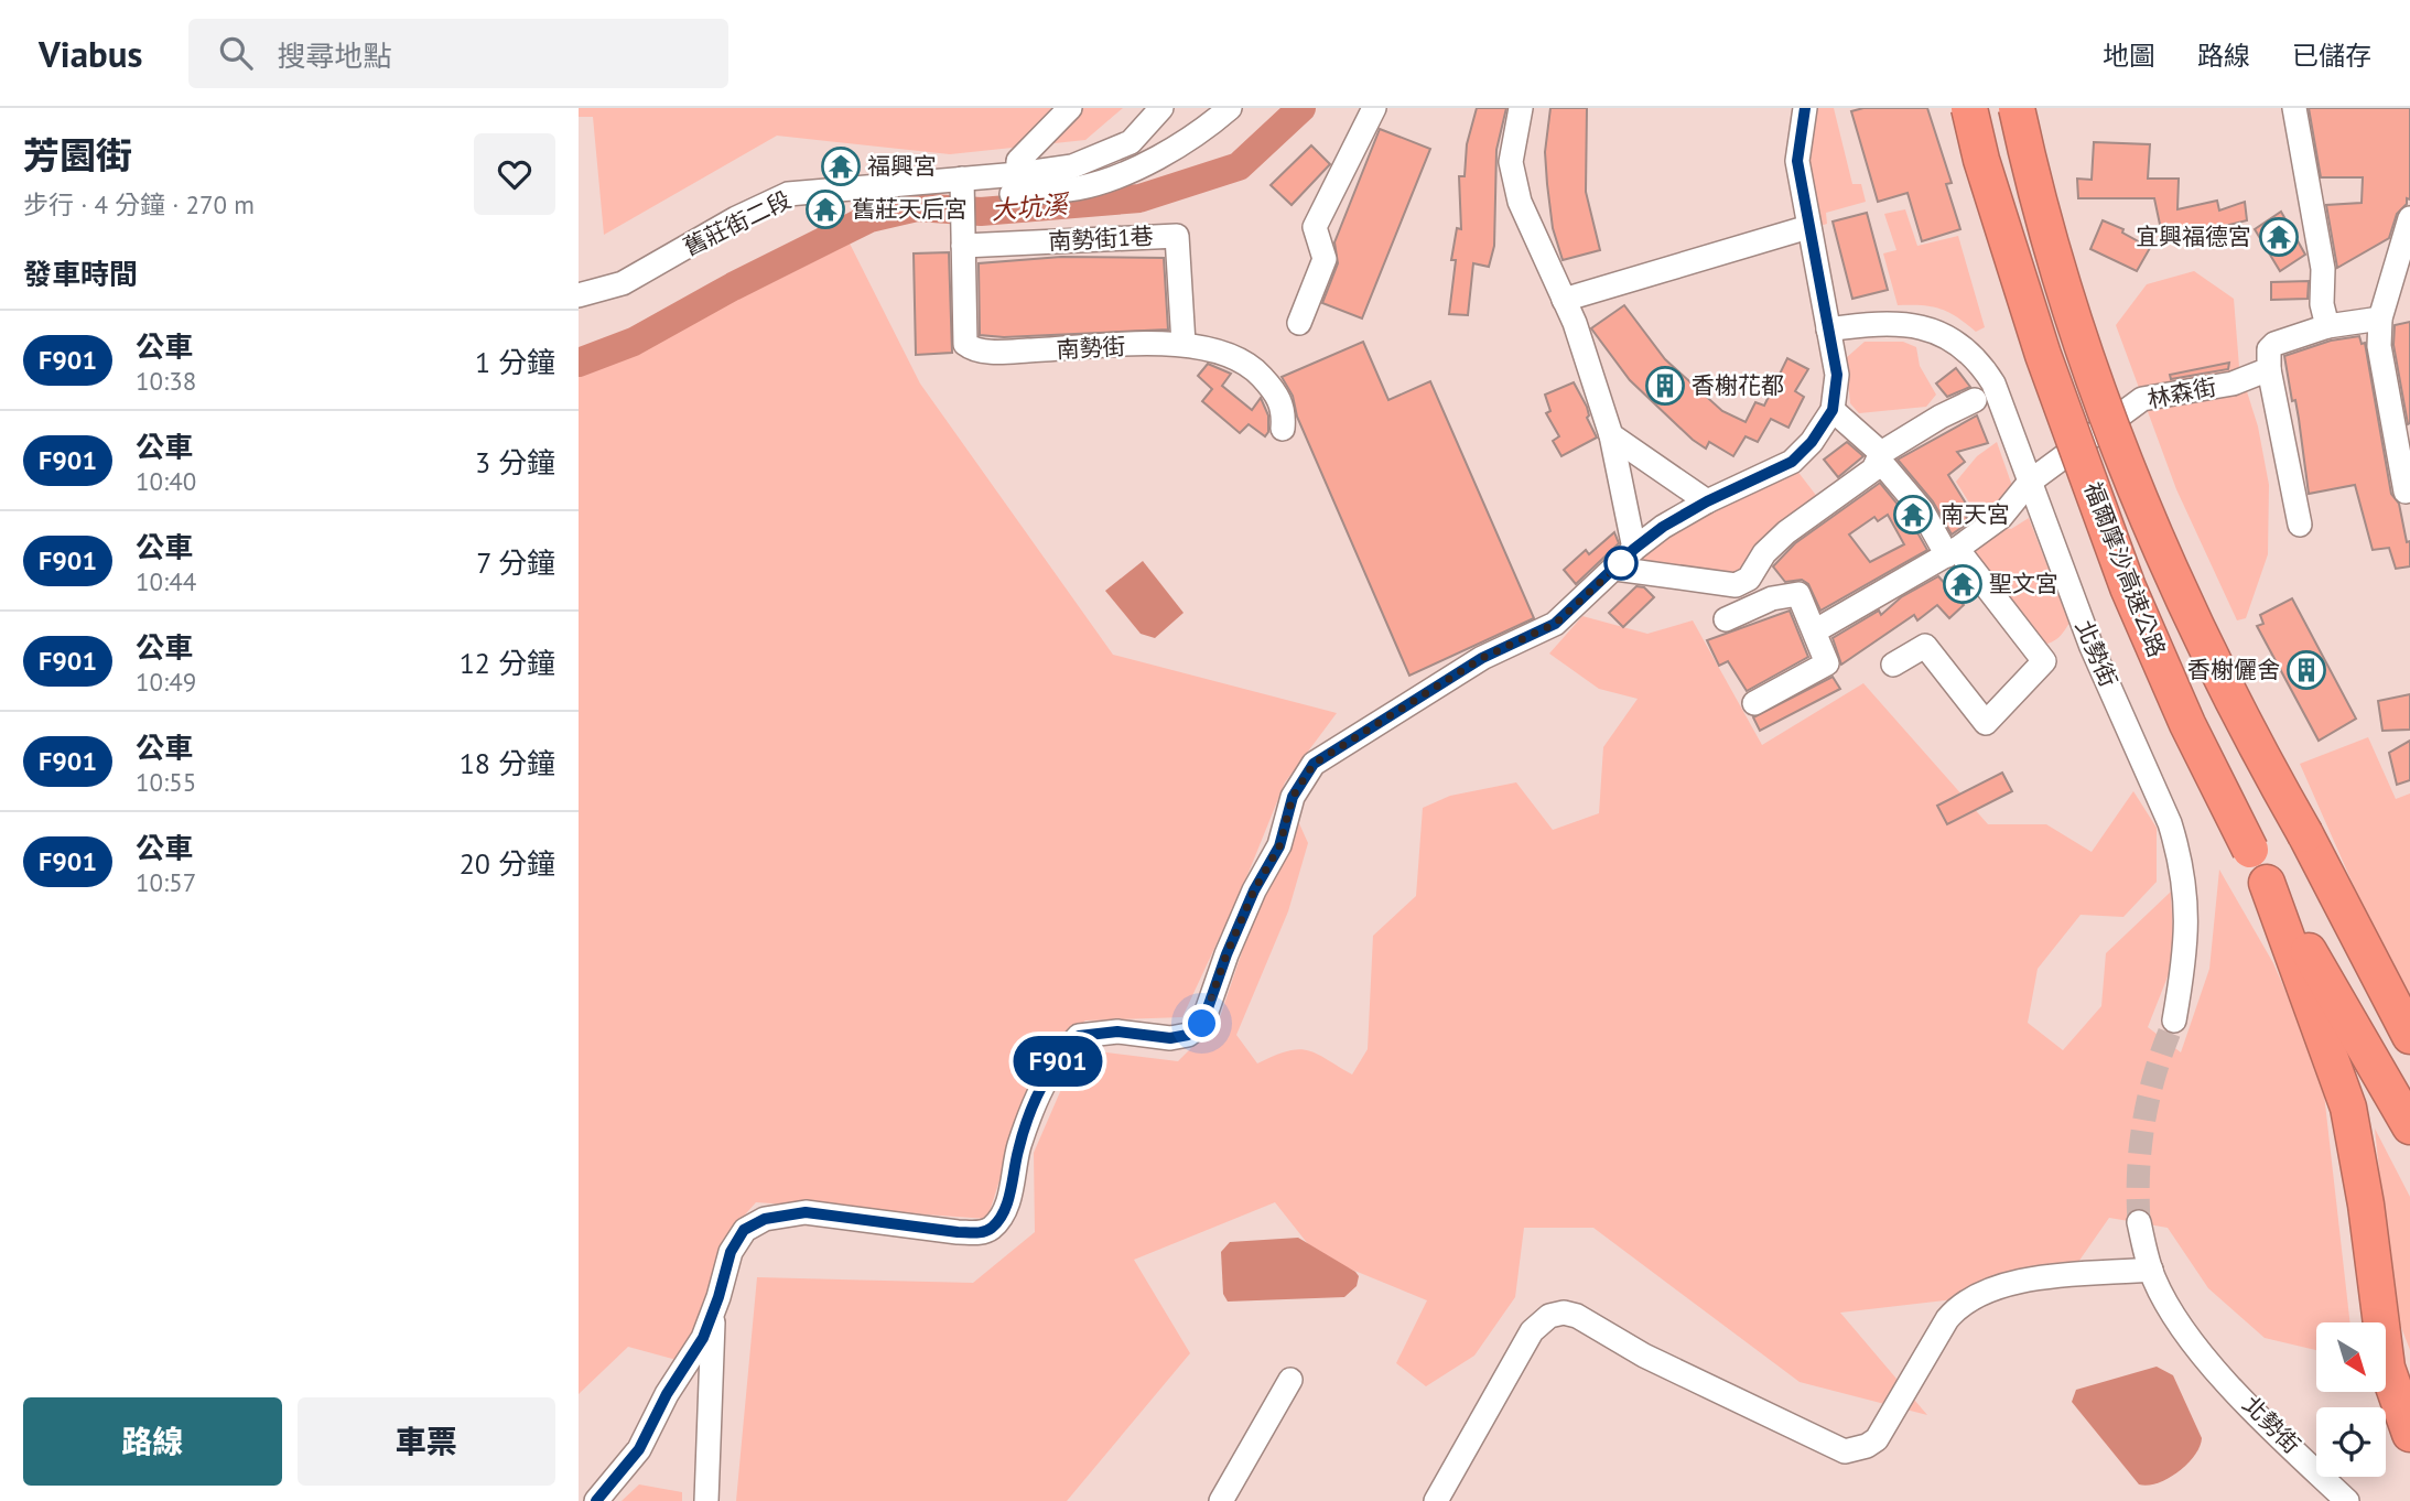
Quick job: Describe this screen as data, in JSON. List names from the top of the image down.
{
  "streets": {
    "highway": ["福爾摩沙高速公路"],
    "street": [
      "舊莊街二段",
      "南勢街1巷",
      "南勢街",
      "林森街",
      "北勢街"
    ]
  },
  "crossings": [
    ["南勢街1巷", "南勢街"],
    ["林森街", "北勢街"]
  ],
  "water": ["大坑溪"],
  "places": {
    "temple": [
      "福興宮",
      "舊莊天后宮",
      "宜興福德宮",
      "南天宮",
      "聖文宮"
    ],
    "building": ["香榭花都", "香榭儷舍"]
  },
  "lines": ["bus line F901"],
  "north": "bottom right",
  "page": {
    "header": "Viabus",
    "search": "搜尋地點",
    "nav": ["地圖", "路線", "已儲存"],
    "heading": [
      ["芳園街", "步行 · 4 分鐘 · 270 m"],
      "發車時間"
    ],
    "on_map": "F901",
    "list": [
      {
        "mark": "F901",
        "name": "公車",
        "note": "10:38",
        "value": "1 分鐘"
      },
      {
        "mark": "F901",
        "name": "公車",
        "note": "10:40",
        "value": "3 分鐘"
      },
      {
        "mark": "F901",
        "name": "公車",
        "note": "10:44",
        "value": "7 分鐘"
      },
      {
        "mark": "F901",
        "name": "公車",
        "note": "10:49",
        "value": "12 分鐘"
      },
      {
        "mark": "F901",
        "name": "公車",
        "note": "10:55",
        "value": "18 分鐘"
      },
      {
        "mark": "F901",
        "name": "公車",
        "note": "10:57",
        "value": "20 分鐘"
      }
    ],
    "buttons": ["路線", "車票"]
  }
}
